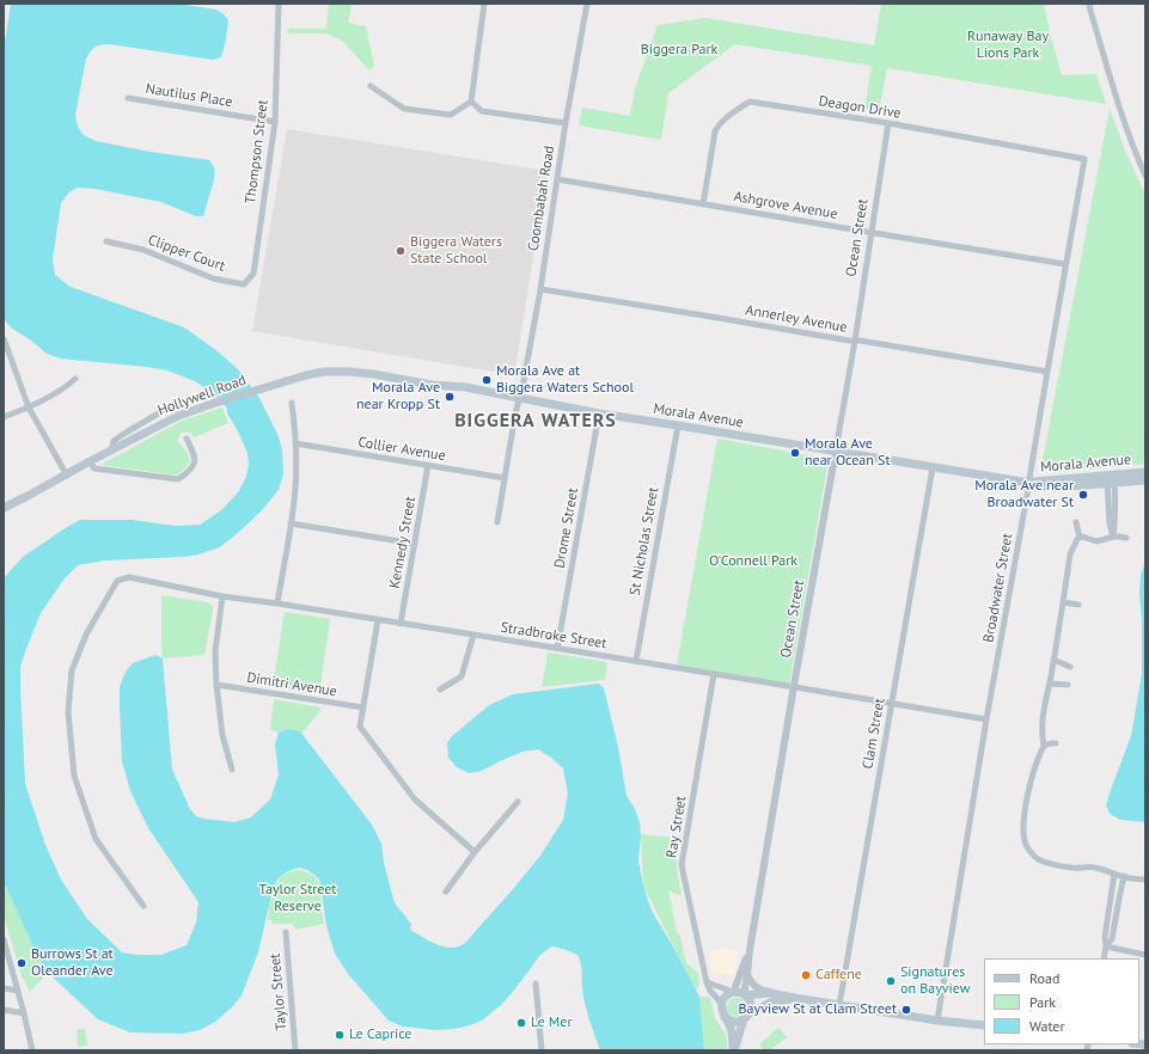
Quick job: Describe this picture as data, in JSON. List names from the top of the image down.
{
  "streets": {
    "main road": ["Hollywell Road", "Morala Avenue"],
    "street": [
      "Nautilus Place",
      "Deagon Drive",
      "Thompson Street",
      "Coombabah Road",
      "Ashgrove Avenue",
      "Ocean Street",
      "Clipper Court",
      "Annerley Avenue",
      "Collier Avenue",
      "Drome Street",
      "St Nicholas Street",
      "Kennedy Street",
      "Broadwater Street",
      "Stradbroke Street",
      "Dimitri Avenue",
      "Clam Street",
      "Ray Street",
      "Taylor Street"
    ]
  },
  "crossings": [
    ["Nautilus Place", "Thompson Street"],
    ["Deagon Drive", "Ashgrove Avenue"],
    ["Deagon Drive", "Ocean Street"],
    ["Deagon Drive", "Broadwater Street"],
    ["Thompson Street", "Clipper Court"],
    ["Coombabah Road", "Ashgrove Avenue"],
    ["Coombabah Road", "Annerley Avenue"],
    ["Coombabah Road", "Morala Avenue"],
    ["Coombabah Road", "Collier Avenue"],
    ["Ashgrove Avenue", "Ocean Street"],
    ["Ashgrove Avenue", "Broadwater Street"],
    ["Ocean Street", "Annerley Avenue"],
    ["Ocean Street", "Morala Avenue"],
    ["Ocean Street", "Stradbroke Street"],
    ["Ocean Street", "Ray Street"],
    ["Annerley Avenue", "Broadwater Street"],
    ["Hollywell Road", "Morala Avenue"],
    ["Morala Avenue", "Drome Street"],
    ["Morala Avenue", "St Nicholas Street"],
    ["Morala Avenue", "Broadwater Street"],
    ["Morala Avenue", "Clam Street"],
    ["Collier Avenue", "Kennedy Street"],
    ["Drome Street", "Stradbroke Street"],
    ["St Nicholas Street", "Stradbroke Street"],
    ["Kennedy Street", "Stradbroke Street"],
    ["Broadwater Street", "Stradbroke Street"],
    ["Stradbroke Street", "Clam Street"],
    ["Stradbroke Street", "Ray Street"]
  ],
  "districts": ["BIGGERA WATERS"],
  "parks": [
    "Runaway Bay Lions Park",
    "Biggera Park",
    "O'Connell Park",
    "Taylor Street Reserve"
  ],
  "places": [
    "Biggera Waters State School",
    "Morala Ave at Biggera Waters School",
    "Morala Ave near Kropp St",
    "Morala Ave near Ocean St",
    "Morala Ave near Broadwater St",
    "Burrows St at Oleander Ave",
    "Caffene",
    "Signatures on Bayview",
    "Bayview St at Clam Street",
    "Le Mer",
    "Le Caprice"
  ],
  "legend": ["Road", "Park", "Water"]
}
